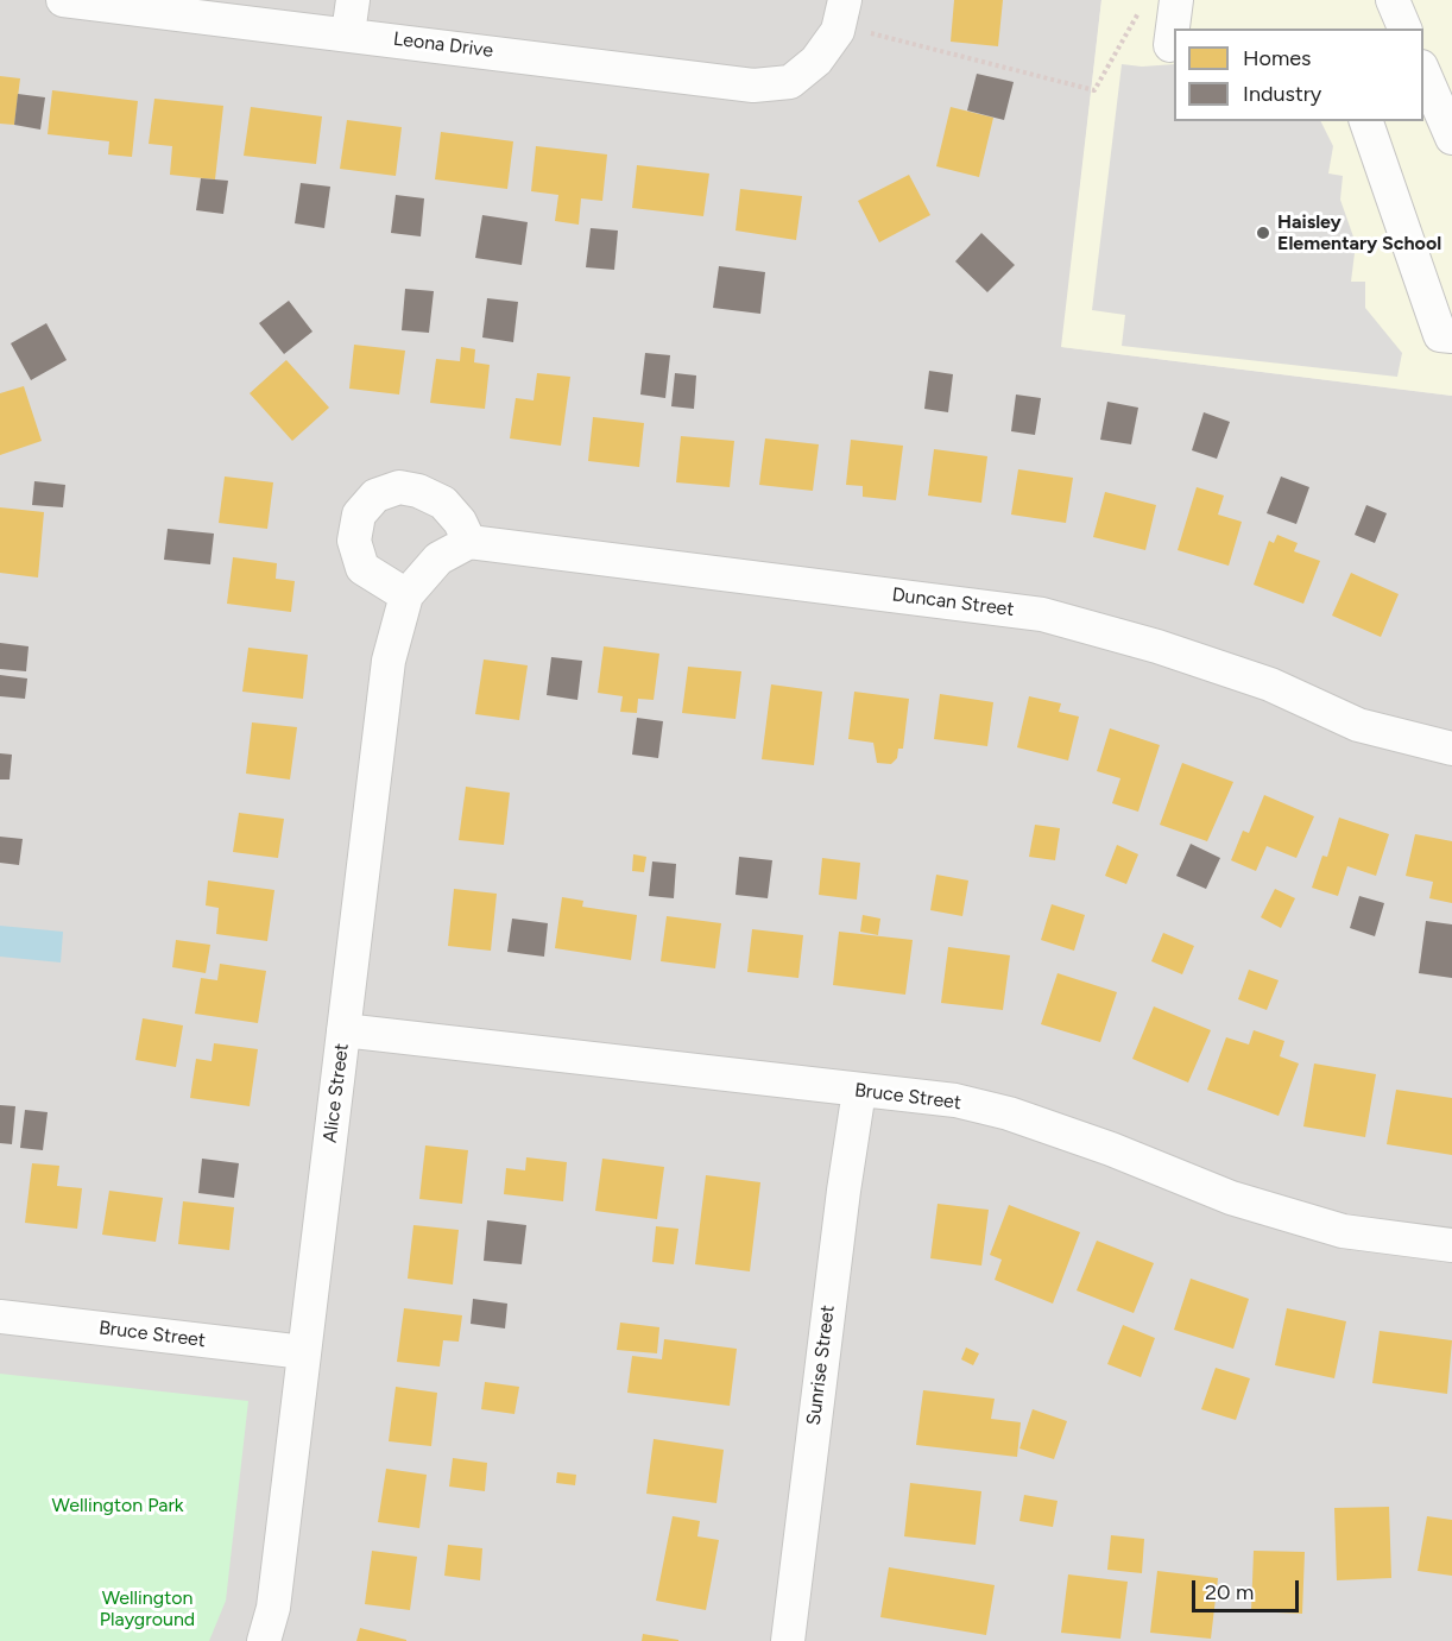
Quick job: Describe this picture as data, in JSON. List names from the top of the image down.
{
  "streets": {
    "street": [
      "Leona Drive",
      "Duncan Street",
      "Alice Street",
      "Bruce Street",
      "Sunrise Street"
    ]
  },
  "crossings": [
    ["Duncan Street", "Alice Street"],
    ["Alice Street", "Bruce Street"],
    ["Bruce Street", "Sunrise Street"]
  ],
  "parks": ["Wellington Park", "Wellington Playground"],
  "places": ["Haisley Elementary School"],
  "legend": ["Homes", "Industry"],
  "scale_bar": "20 m"
}
